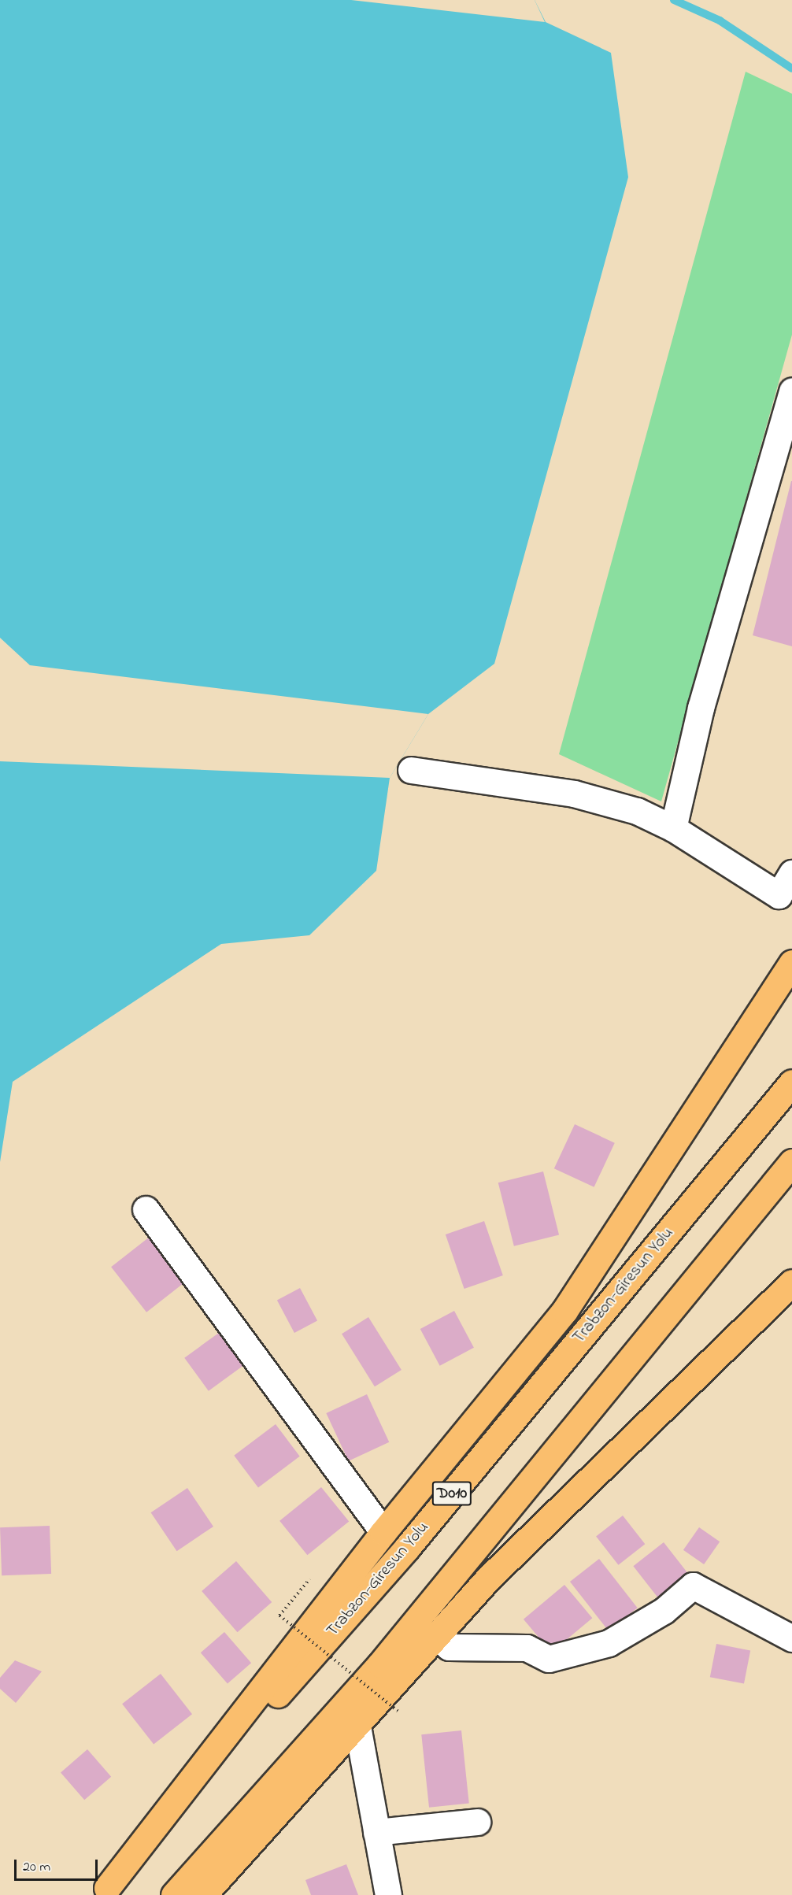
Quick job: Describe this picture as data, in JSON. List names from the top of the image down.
{
  "streets": {
    "highway": ["Trabzon-Giresun Yolu", "D010"]
  },
  "scale_bar": "20 m"
}
